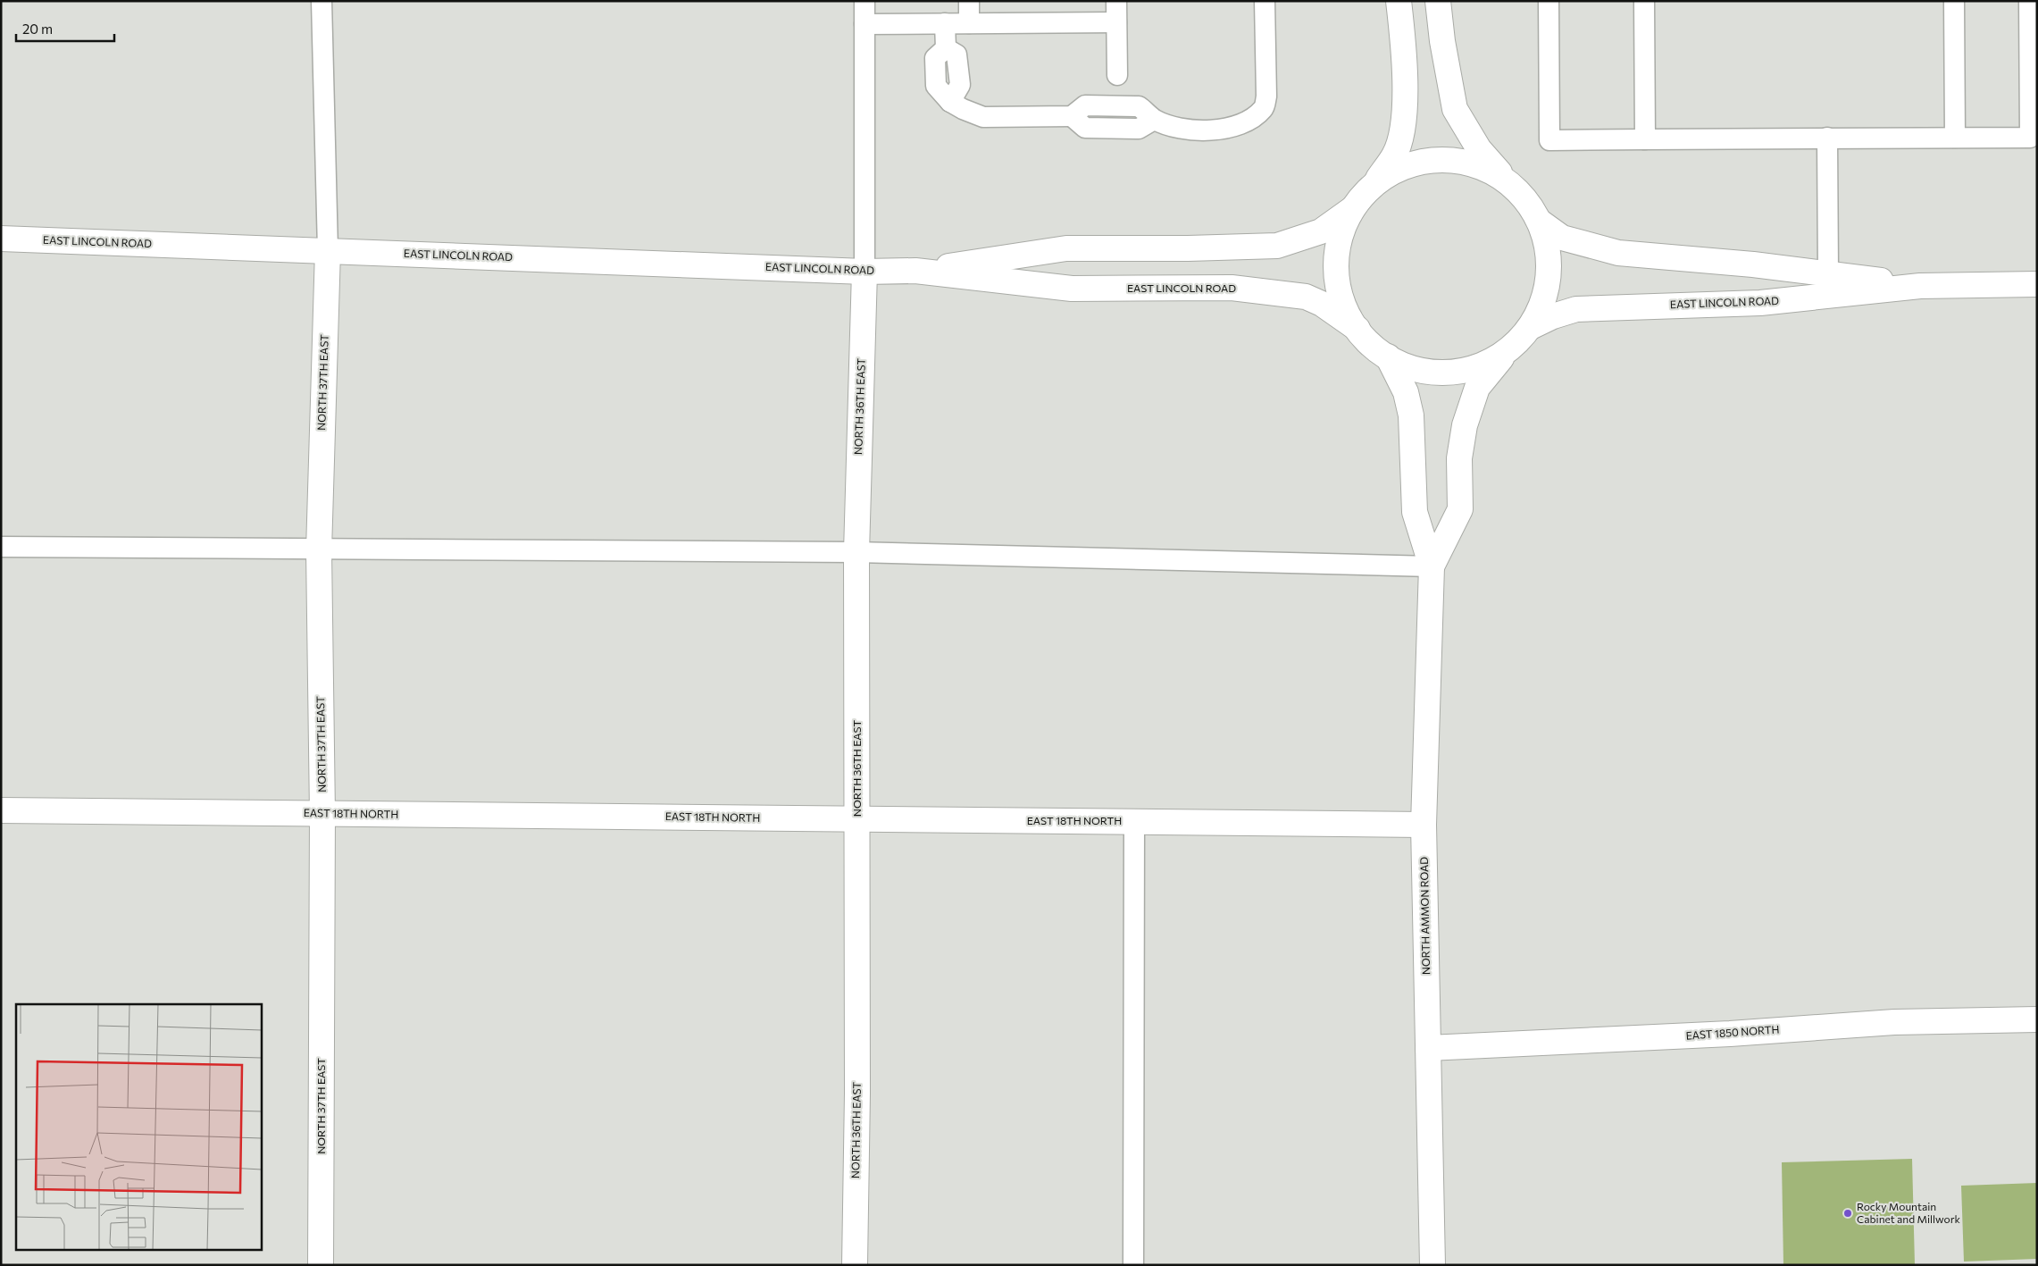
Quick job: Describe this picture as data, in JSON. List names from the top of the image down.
{
  "streets": {
    "main road": [
      "EAST LINCOLN ROAD",
      "NORTH 37TH EAST",
      "NORTH 36TH EAST",
      "EAST 18TH NORTH",
      "NORTH AMMON ROAD",
      "EAST 1850 NORTH"
    ]
  },
  "crossings": [
    ["EAST LINCOLN ROAD", "NORTH 37TH EAST"],
    ["EAST LINCOLN ROAD", "NORTH 36TH EAST"],
    ["NORTH 37TH EAST", "EAST 18TH NORTH"],
    ["NORTH 36TH EAST", "EAST 18TH NORTH"],
    ["EAST 18TH NORTH", "NORTH AMMON ROAD"],
    ["NORTH AMMON ROAD", "EAST 1850 NORTH"]
  ],
  "places": ["Rocky Mountain Cabinet and Millwork"],
  "scale_bar": "20 m"
}
